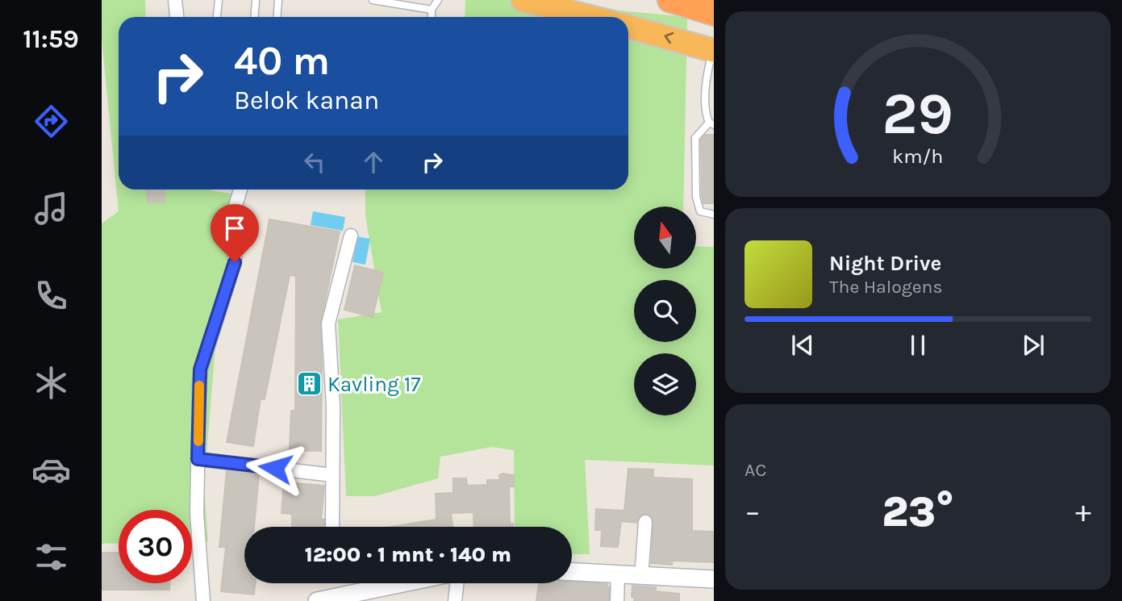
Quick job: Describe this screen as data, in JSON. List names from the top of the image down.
{
  "places": {
    "building": ["Kavling 17"]
  },
  "north": "top",
  "page": {
    "tabs": "11:59",
    "turn": ["40 m", "Belok kanan"],
    "song": ["Night Drive", "The Halogens"],
    "tile": "AC",
    "heat": ["−", "23°", "+"],
    "limit": "30",
    "trip": "12:00 · 1 mnt · 140 m",
    "gauge": ["29", "km/h"]
  }
}
